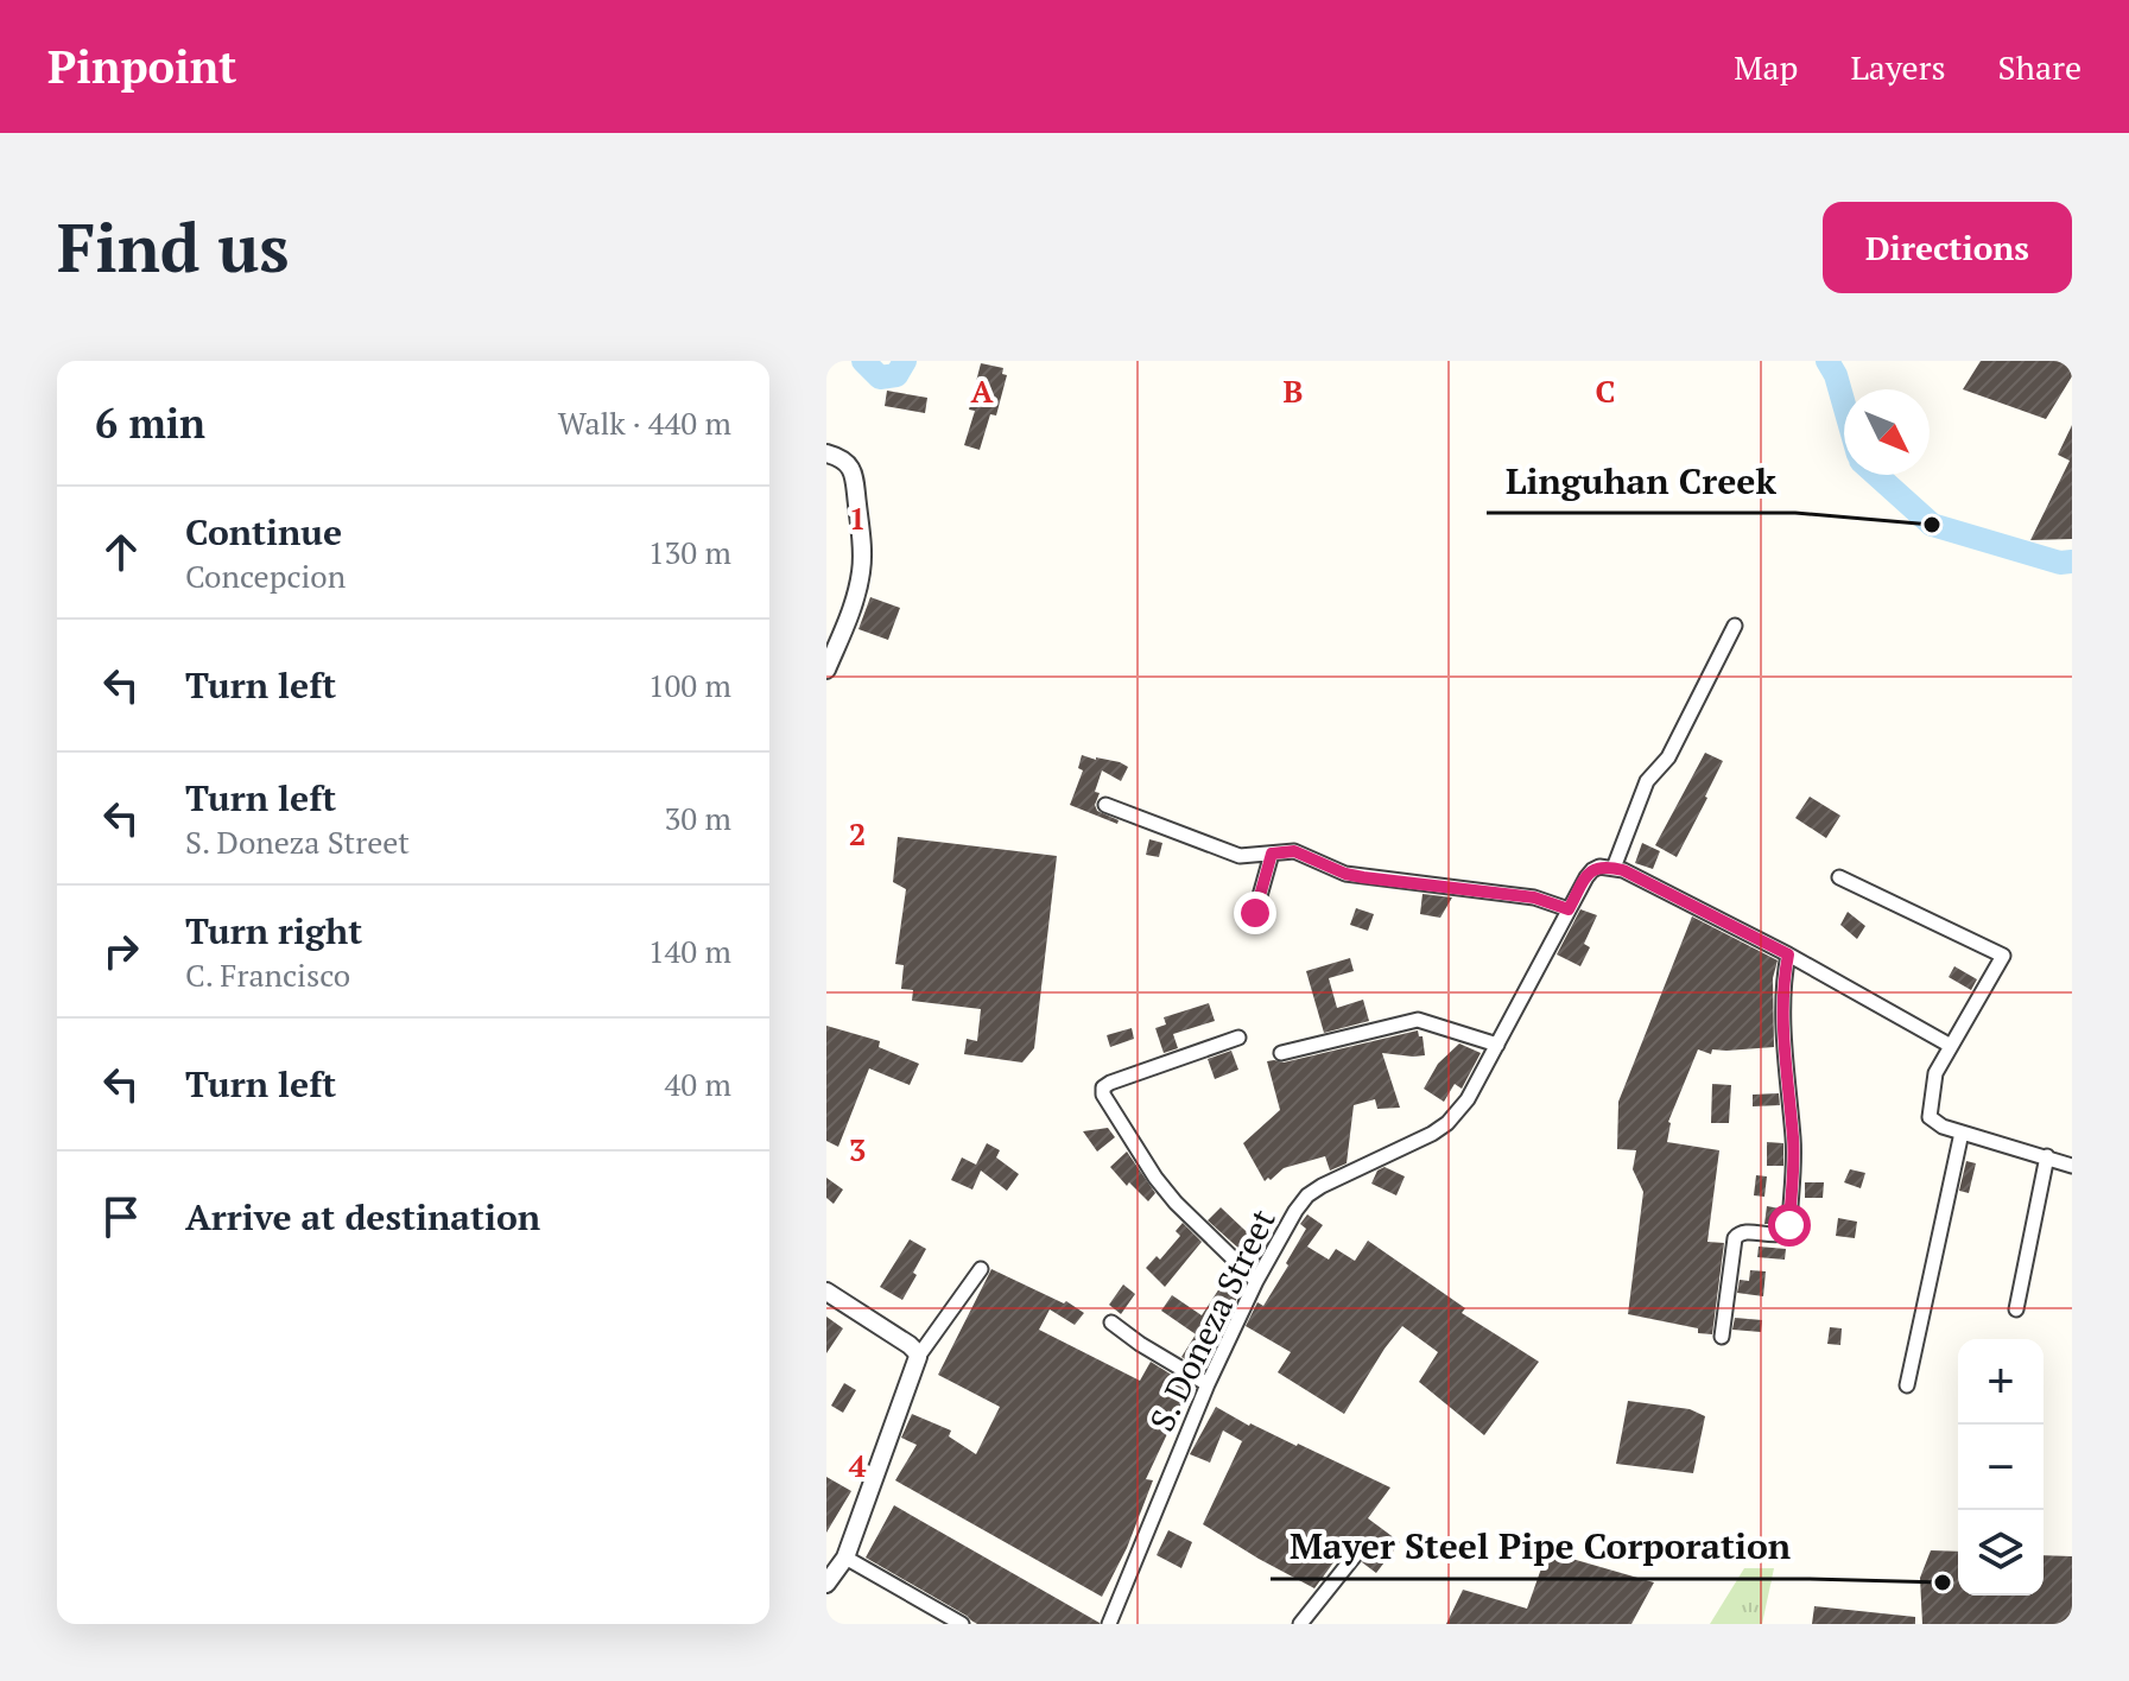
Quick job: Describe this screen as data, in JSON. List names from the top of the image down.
{
  "streets": {
    "street": ["S. Doneza Street"]
  },
  "places": ["Linguhan Creek", "Mayer Steel Pipe Corporation"],
  "north": "bottom right",
  "page": {
    "header": "Pinpoint",
    "nav": ["Map", "Layers", "Share"],
    "buttons": "Directions",
    "title": "Find us",
    "heading": ["6 min", "Walk · 440 m"],
    "list": [
      ["Continue", "Concepcion", "130 m"],
      ["Turn left", "100 m"],
      ["Turn left", "S. Doneza Street", "30 m"],
      ["Turn right", "C. Francisco", "140 m"],
      ["Turn left", "40 m"],
      "Arrive at destination"
    ],
    "map_buttons": ["+", "−"]
  },
  "grid": {
    "columns": ["A", "B", "C"],
    "rows": [
      "1",
      "2",
      "3",
      "4"
    ]
  }
}
